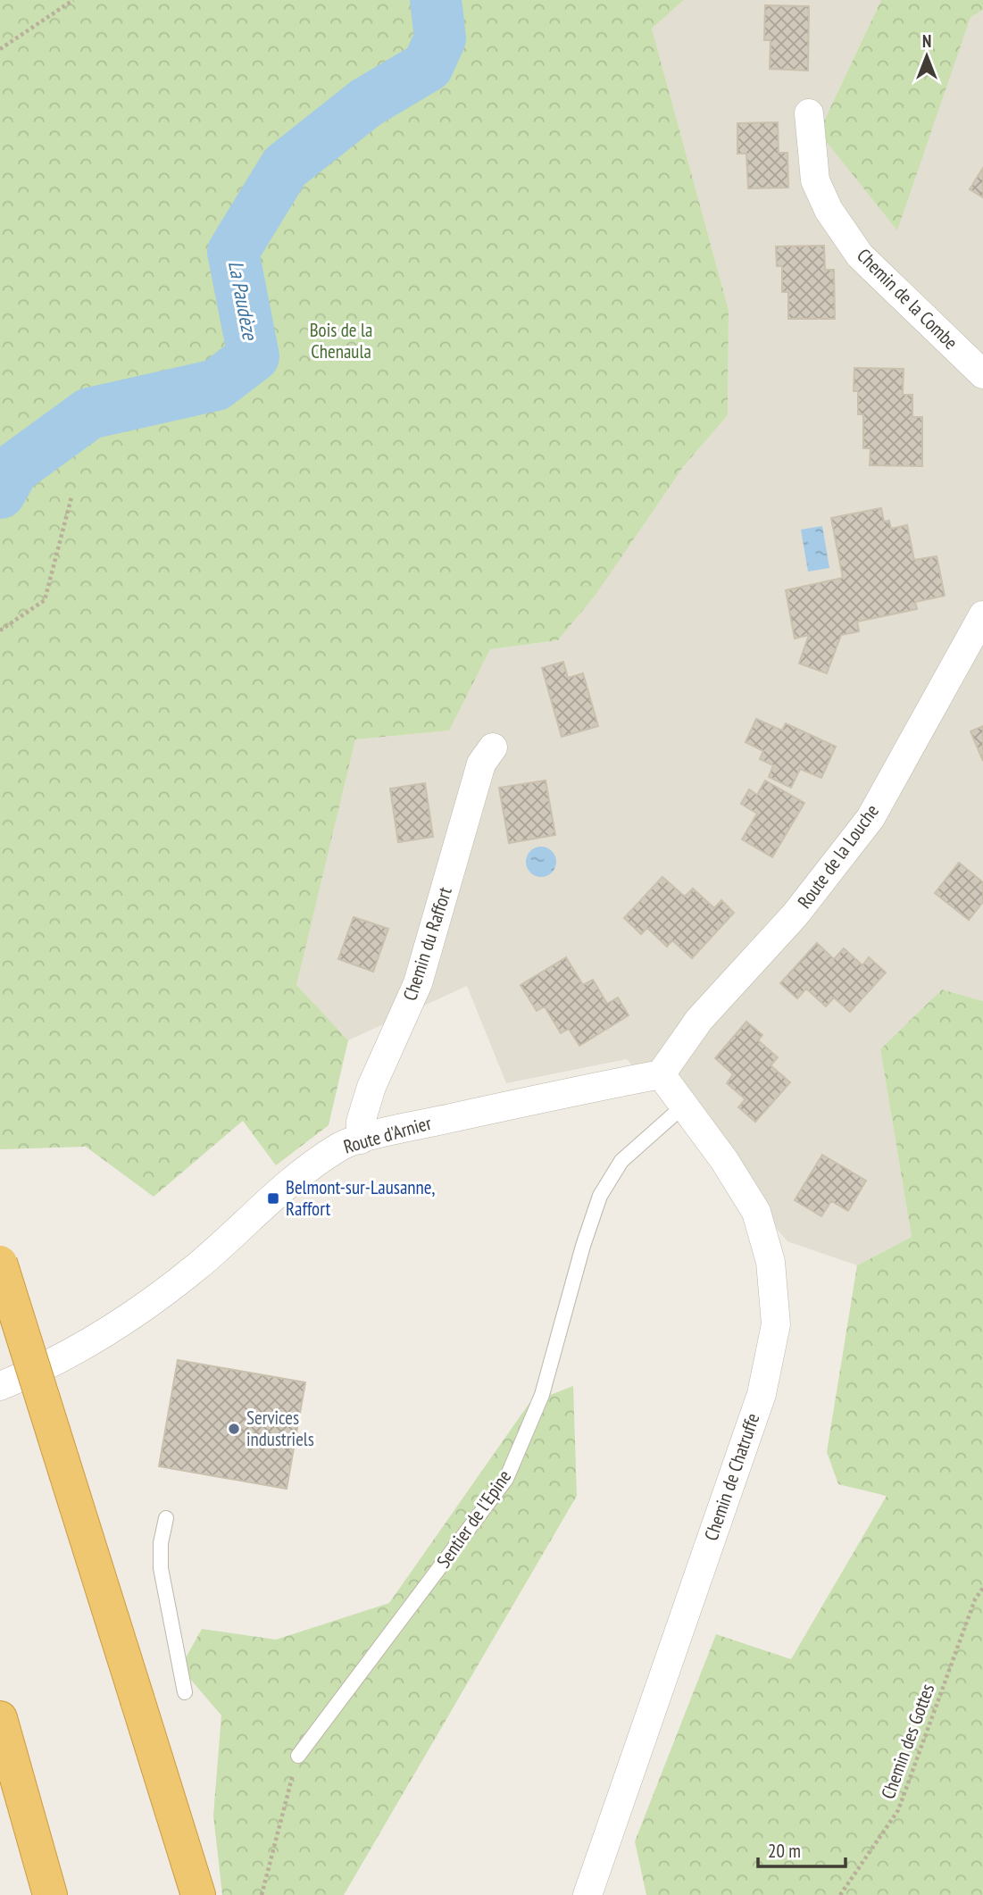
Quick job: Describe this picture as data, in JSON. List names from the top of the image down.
{
  "streets": {
    "street": [
      "Chemin de la Combe",
      "Route de la Louche",
      "Chemin du Raffort",
      "Route d'Arnier",
      "Chemin de Chatruffe"
    ],
    "lane": ["Sentier de l'Epine"],
    "path": ["Chemin des Gottes"]
  },
  "crossings": [
    ["Route de la Louche", "Route d'Arnier"],
    ["Route de la Louche", "Chemin de Chatruffe"],
    ["Chemin du Raffort", "Route d'Arnier"],
    ["Route d'Arnier", "Chemin de Chatruffe"],
    ["Chemin de Chatruffe", "Sentier de l'Epine"]
  ],
  "water": ["La Paudèze"],
  "parks": ["Bois de la Chenaula"],
  "places": {
    "transit": ["Belmont-sur-Lausanne, Raffort"],
    "other": ["Services industriels"]
  },
  "scale_bar": "20 m",
  "north": "top"
}
